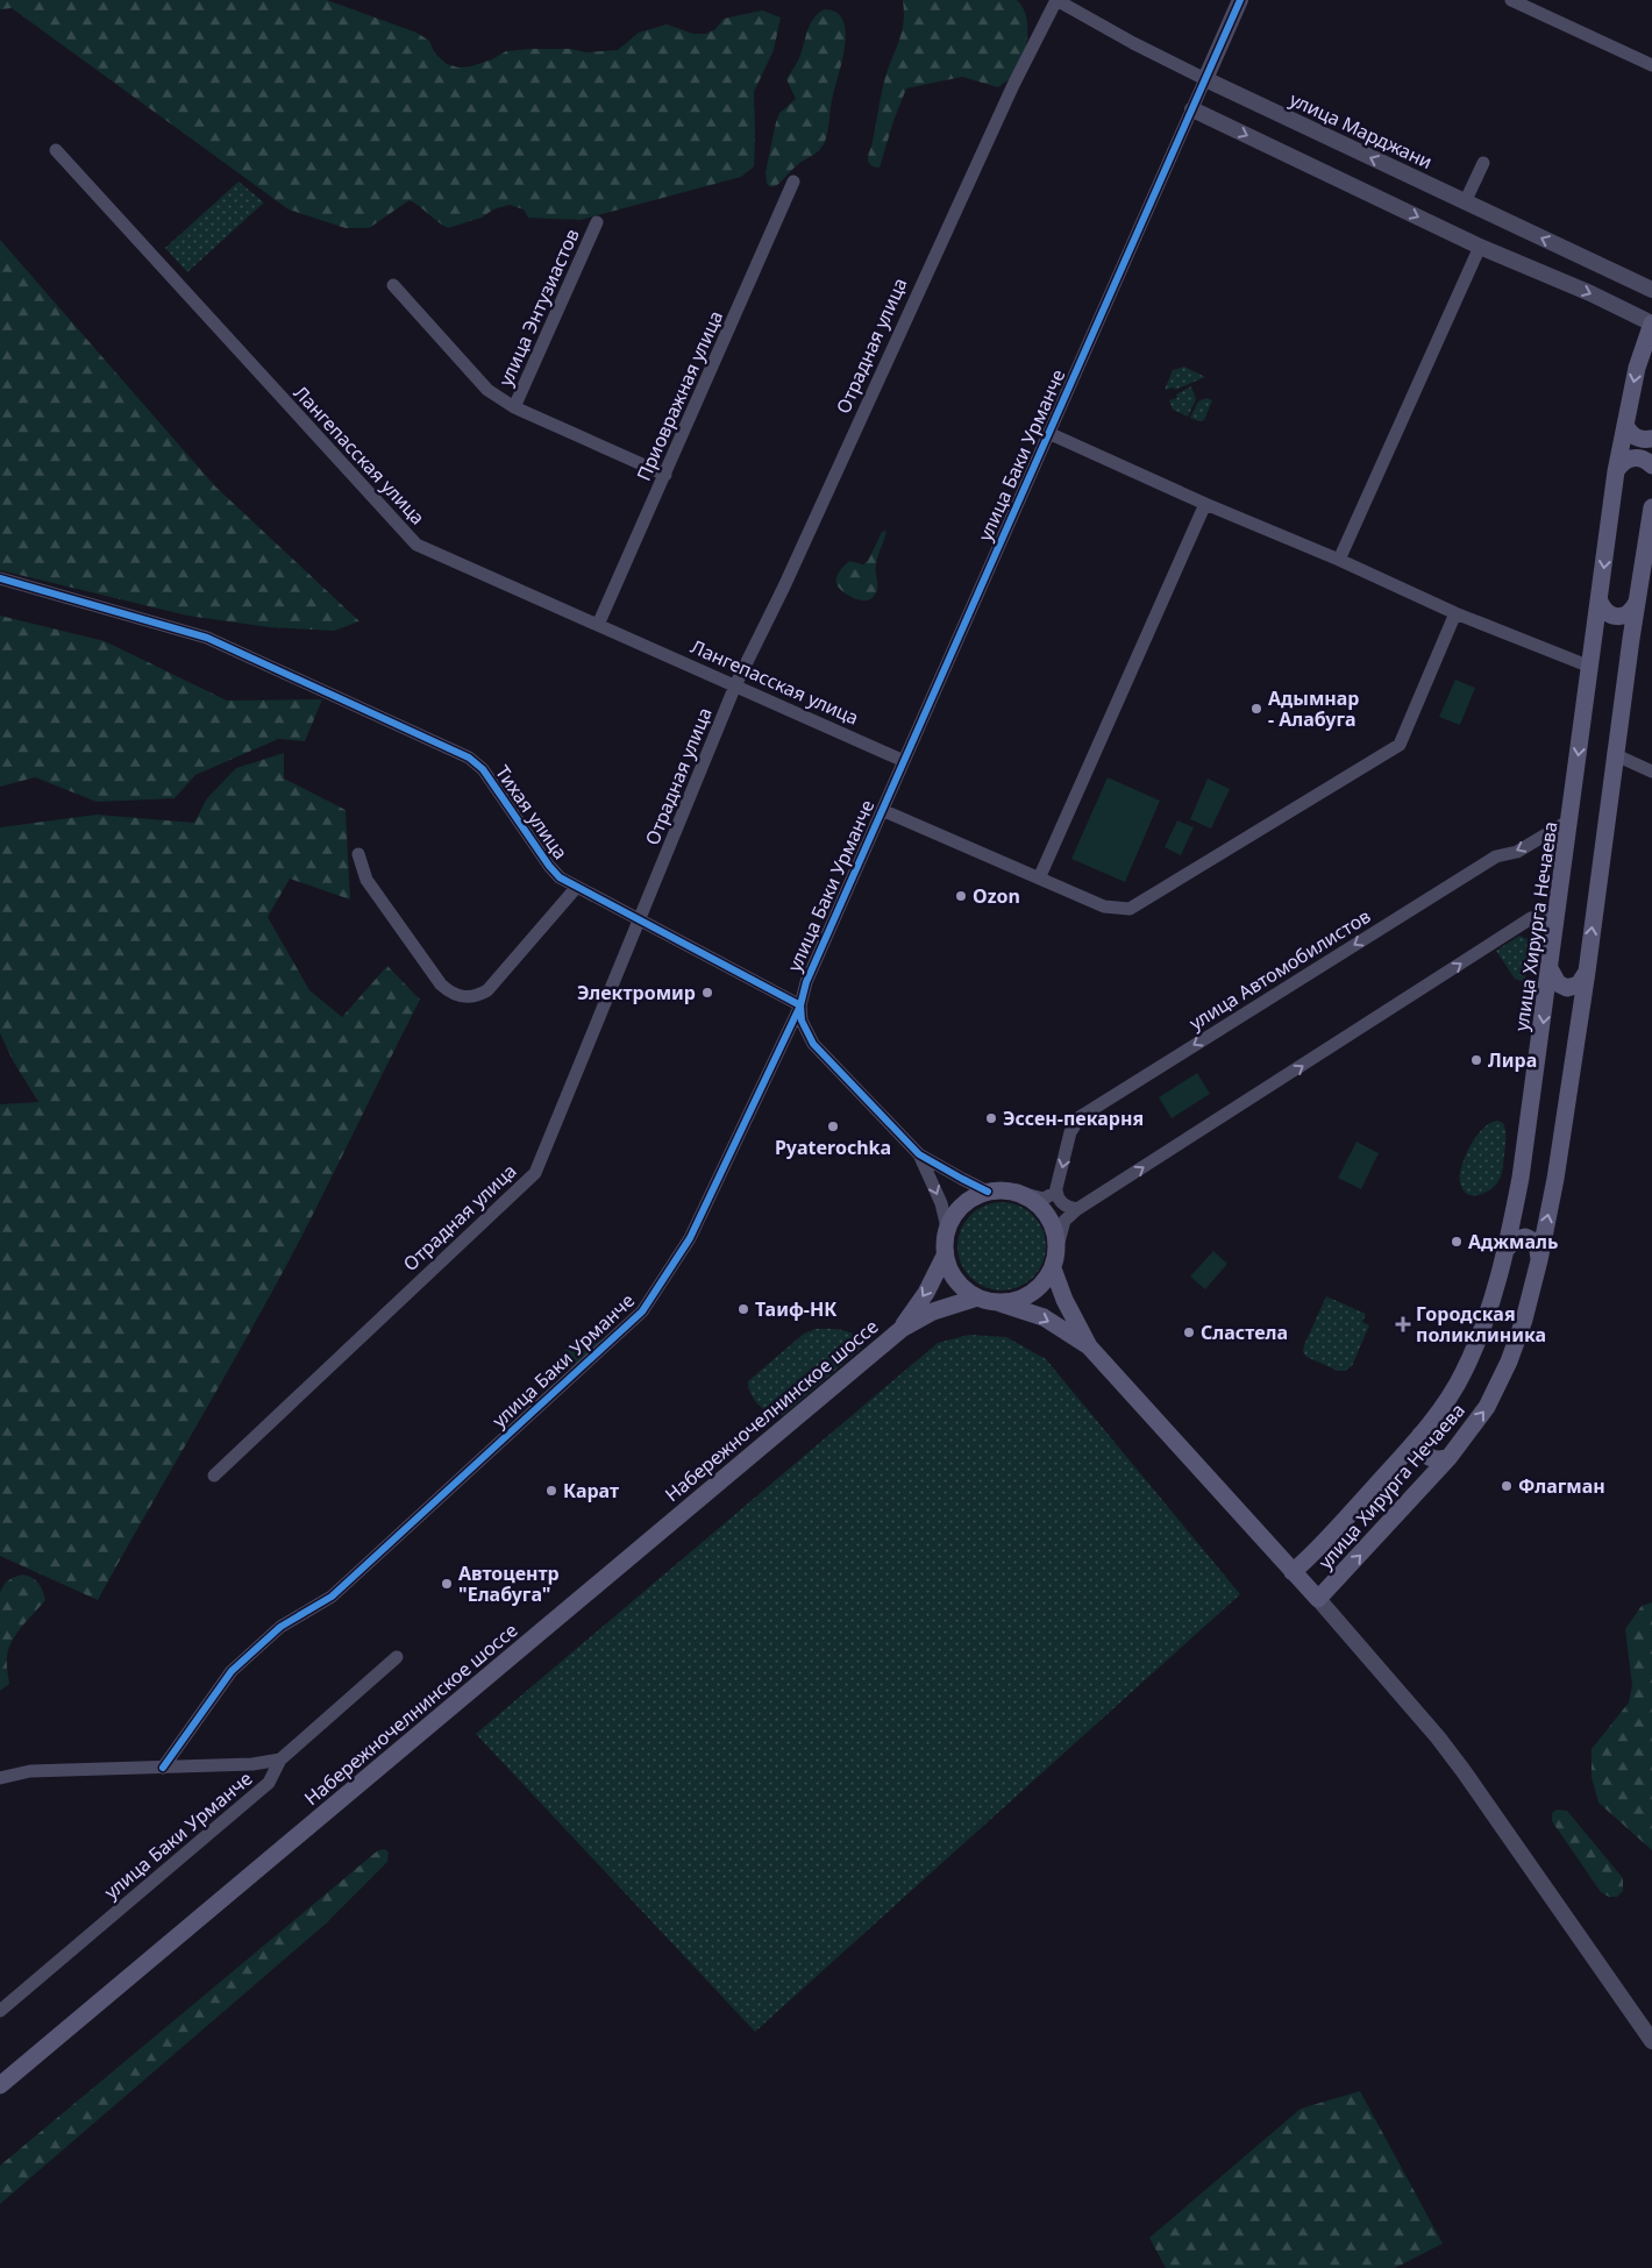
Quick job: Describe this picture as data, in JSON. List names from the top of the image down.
{
  "streets": {
    "main road": ["улица Хирурга Нечаева", "Набережночелнинское шоссе"],
    "street": [
      "улица Марджани",
      "улица Энтузиастов",
      "Отрадная улица",
      "Приовражная улица",
      "Лангепасская улица",
      "улица Баки Урманче",
      "Тихая улица",
      "улица Автомобилистов"
    ]
  },
  "crossings": [
    ["улица Марджани", "Отрадная улица"],
    ["улица Марджани", "улица Баки Урманче"],
    ["улица Энтузиастов", "Приовражная улица"],
    ["Отрадная улица", "Лангепасская улица"],
    ["Отрадная улица", "Тихая улица"],
    ["Приовражная улица", "Лангепасская улица"],
    ["Лангепасская улица", "улица Баки Урманче"],
    ["улица Баки Урманче", "Тихая улица"],
    ["улица Хирурга Нечаева", "улица Автомобилистов"]
  ],
  "places": {
    "other": [
      "Адымнар - Алабуга",
      "Ozon",
      "Электромир",
      "Лира",
      "Эссен-пекарня",
      "Pyaterochka",
      "Аджмаль",
      "Таиф-НК",
      "Сластела",
      "Флагман",
      "Карат",
      "Автоцентр \"Елабуга\""
    ],
    "health": ["Городская поликлиника"]
  }
}
